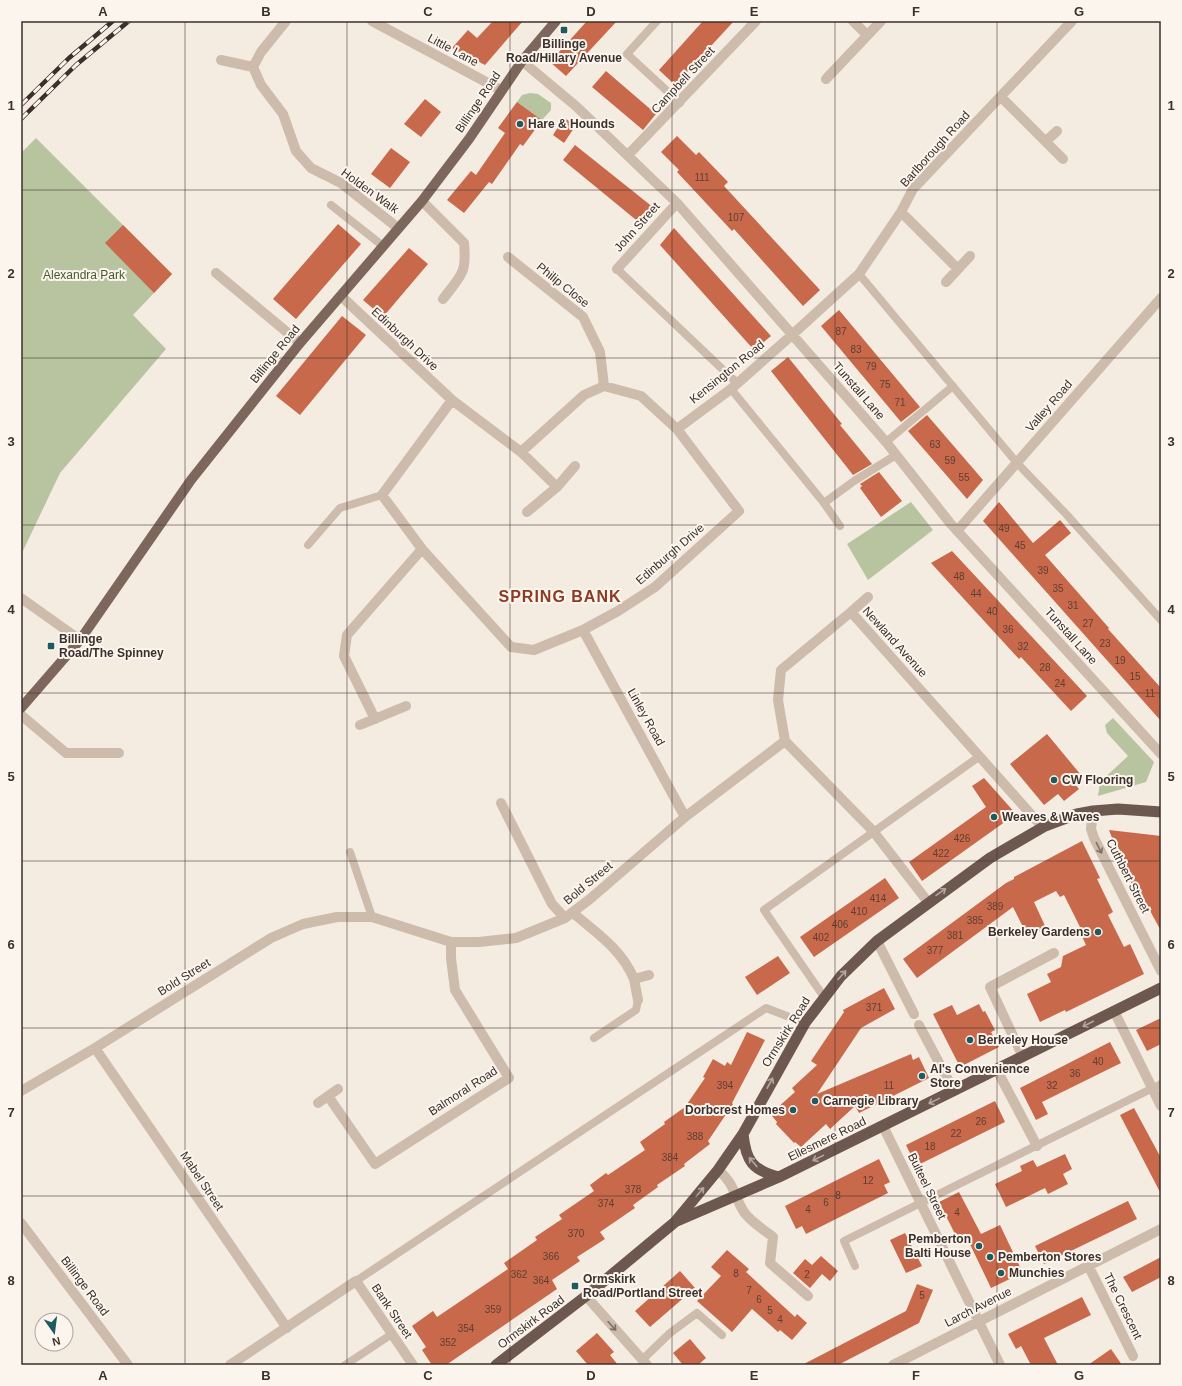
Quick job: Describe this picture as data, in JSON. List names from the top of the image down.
{
  "streets": {
    "highway": ["Ormskirk Road", "Ellesmere Road"],
    "main road": ["Billinge Road"],
    "street": [
      "Little Lane",
      "Campbell Street",
      "Barlborough Road",
      "Holden Walk",
      "John Street",
      "Philip Close",
      "Edinburgh Drive",
      "Kensington Road",
      "Tunstall Lane",
      "Valley Road",
      "Newland Avenue",
      "Linley Road",
      "Cuthbert Street",
      "Bold Street",
      "Balmoral Road",
      "Mabel Street",
      "Bulteel Street",
      "The Crescent",
      "Larch Avenue",
      "Bank Street"
    ]
  },
  "crossings": [
    ["Little Lane", "Billinge Road"],
    ["Campbell Street", "Tunstall Lane"],
    ["Billinge Road", "Holden Walk"],
    ["Billinge Road", "Edinburgh Drive"],
    ["Billinge Road", "Tunstall Lane"],
    ["Barlborough Road", "Kensington Road"],
    ["Barlborough Road", "Tunstall Lane"],
    ["John Street", "Tunstall Lane"],
    ["Philip Close", "Edinburgh Drive"],
    ["Edinburgh Drive", "Kensington Road"],
    ["Edinburgh Drive", "Linley Road"],
    ["Kensington Road", "Tunstall Lane"],
    ["Tunstall Lane", "Valley Road"],
    ["Newland Avenue", "Bold Street"],
    ["Newland Avenue", "Ormskirk Road"],
    ["Linley Road", "Bold Street"],
    ["Cuthbert Street", "Ormskirk Road"],
    ["Bold Street", "Balmoral Road"],
    ["Bold Street", "Mabel Street"],
    ["Ormskirk Road", "Ellesmere Road"],
    ["Ellesmere Road", "Bulteel Street"],
    ["Mabel Street", "Bank Street"],
    ["Bulteel Street", "Larch Avenue"],
    ["The Crescent", "Larch Avenue"]
  ],
  "one_way": ["Cuthbert Street", "Ormskirk Road", "Ellesmere Road"],
  "districts": ["SPRING BANK"],
  "parks": ["Alexandra Park"],
  "places": {
    "transit": ["Billinge Road/Hillary Avenue", "Billinge Road/The Spinney", "Ormskirk Road/Portland Street"],
    "other": [
      "Hare & Hounds",
      "CW Flooring",
      "Weaves & Waves",
      "Berkeley Gardens",
      "Berkeley House",
      "Al's Convenience Store",
      "Carnegie Library",
      "Dorbcrest Homes",
      "Pemberton Balti House",
      "Pemberton Stores",
      "Munchies"
    ]
  },
  "house_numbers": [
    "111",
    "107",
    "87",
    "83",
    "79",
    "75",
    "71",
    "63",
    "59",
    "55",
    "49",
    "45",
    "39",
    "48",
    "35",
    "44",
    "31",
    "40",
    "27",
    "36",
    "23",
    "32",
    "19",
    "28",
    "15",
    "24",
    "11",
    "426",
    "422",
    "414",
    "389",
    "410",
    "385",
    "406",
    "381",
    "402",
    "377",
    "371",
    "40",
    "36",
    "394",
    "11",
    "32",
    "26",
    "22",
    "388",
    "18",
    "384",
    "12",
    "378",
    "8",
    "6",
    "374",
    "4",
    "4",
    "370",
    "366",
    "8",
    "362",
    "2",
    "364",
    "7",
    "5",
    "6",
    "359",
    "5",
    "4",
    "354",
    "352"
  ],
  "north": "bottom",
  "grid": {
    "columns": [
      "A",
      "B",
      "C",
      "D",
      "E",
      "F",
      "G"
    ],
    "rows": [
      "1",
      "2",
      "3",
      "4",
      "5",
      "6",
      "7",
      "8"
    ]
  }
}
